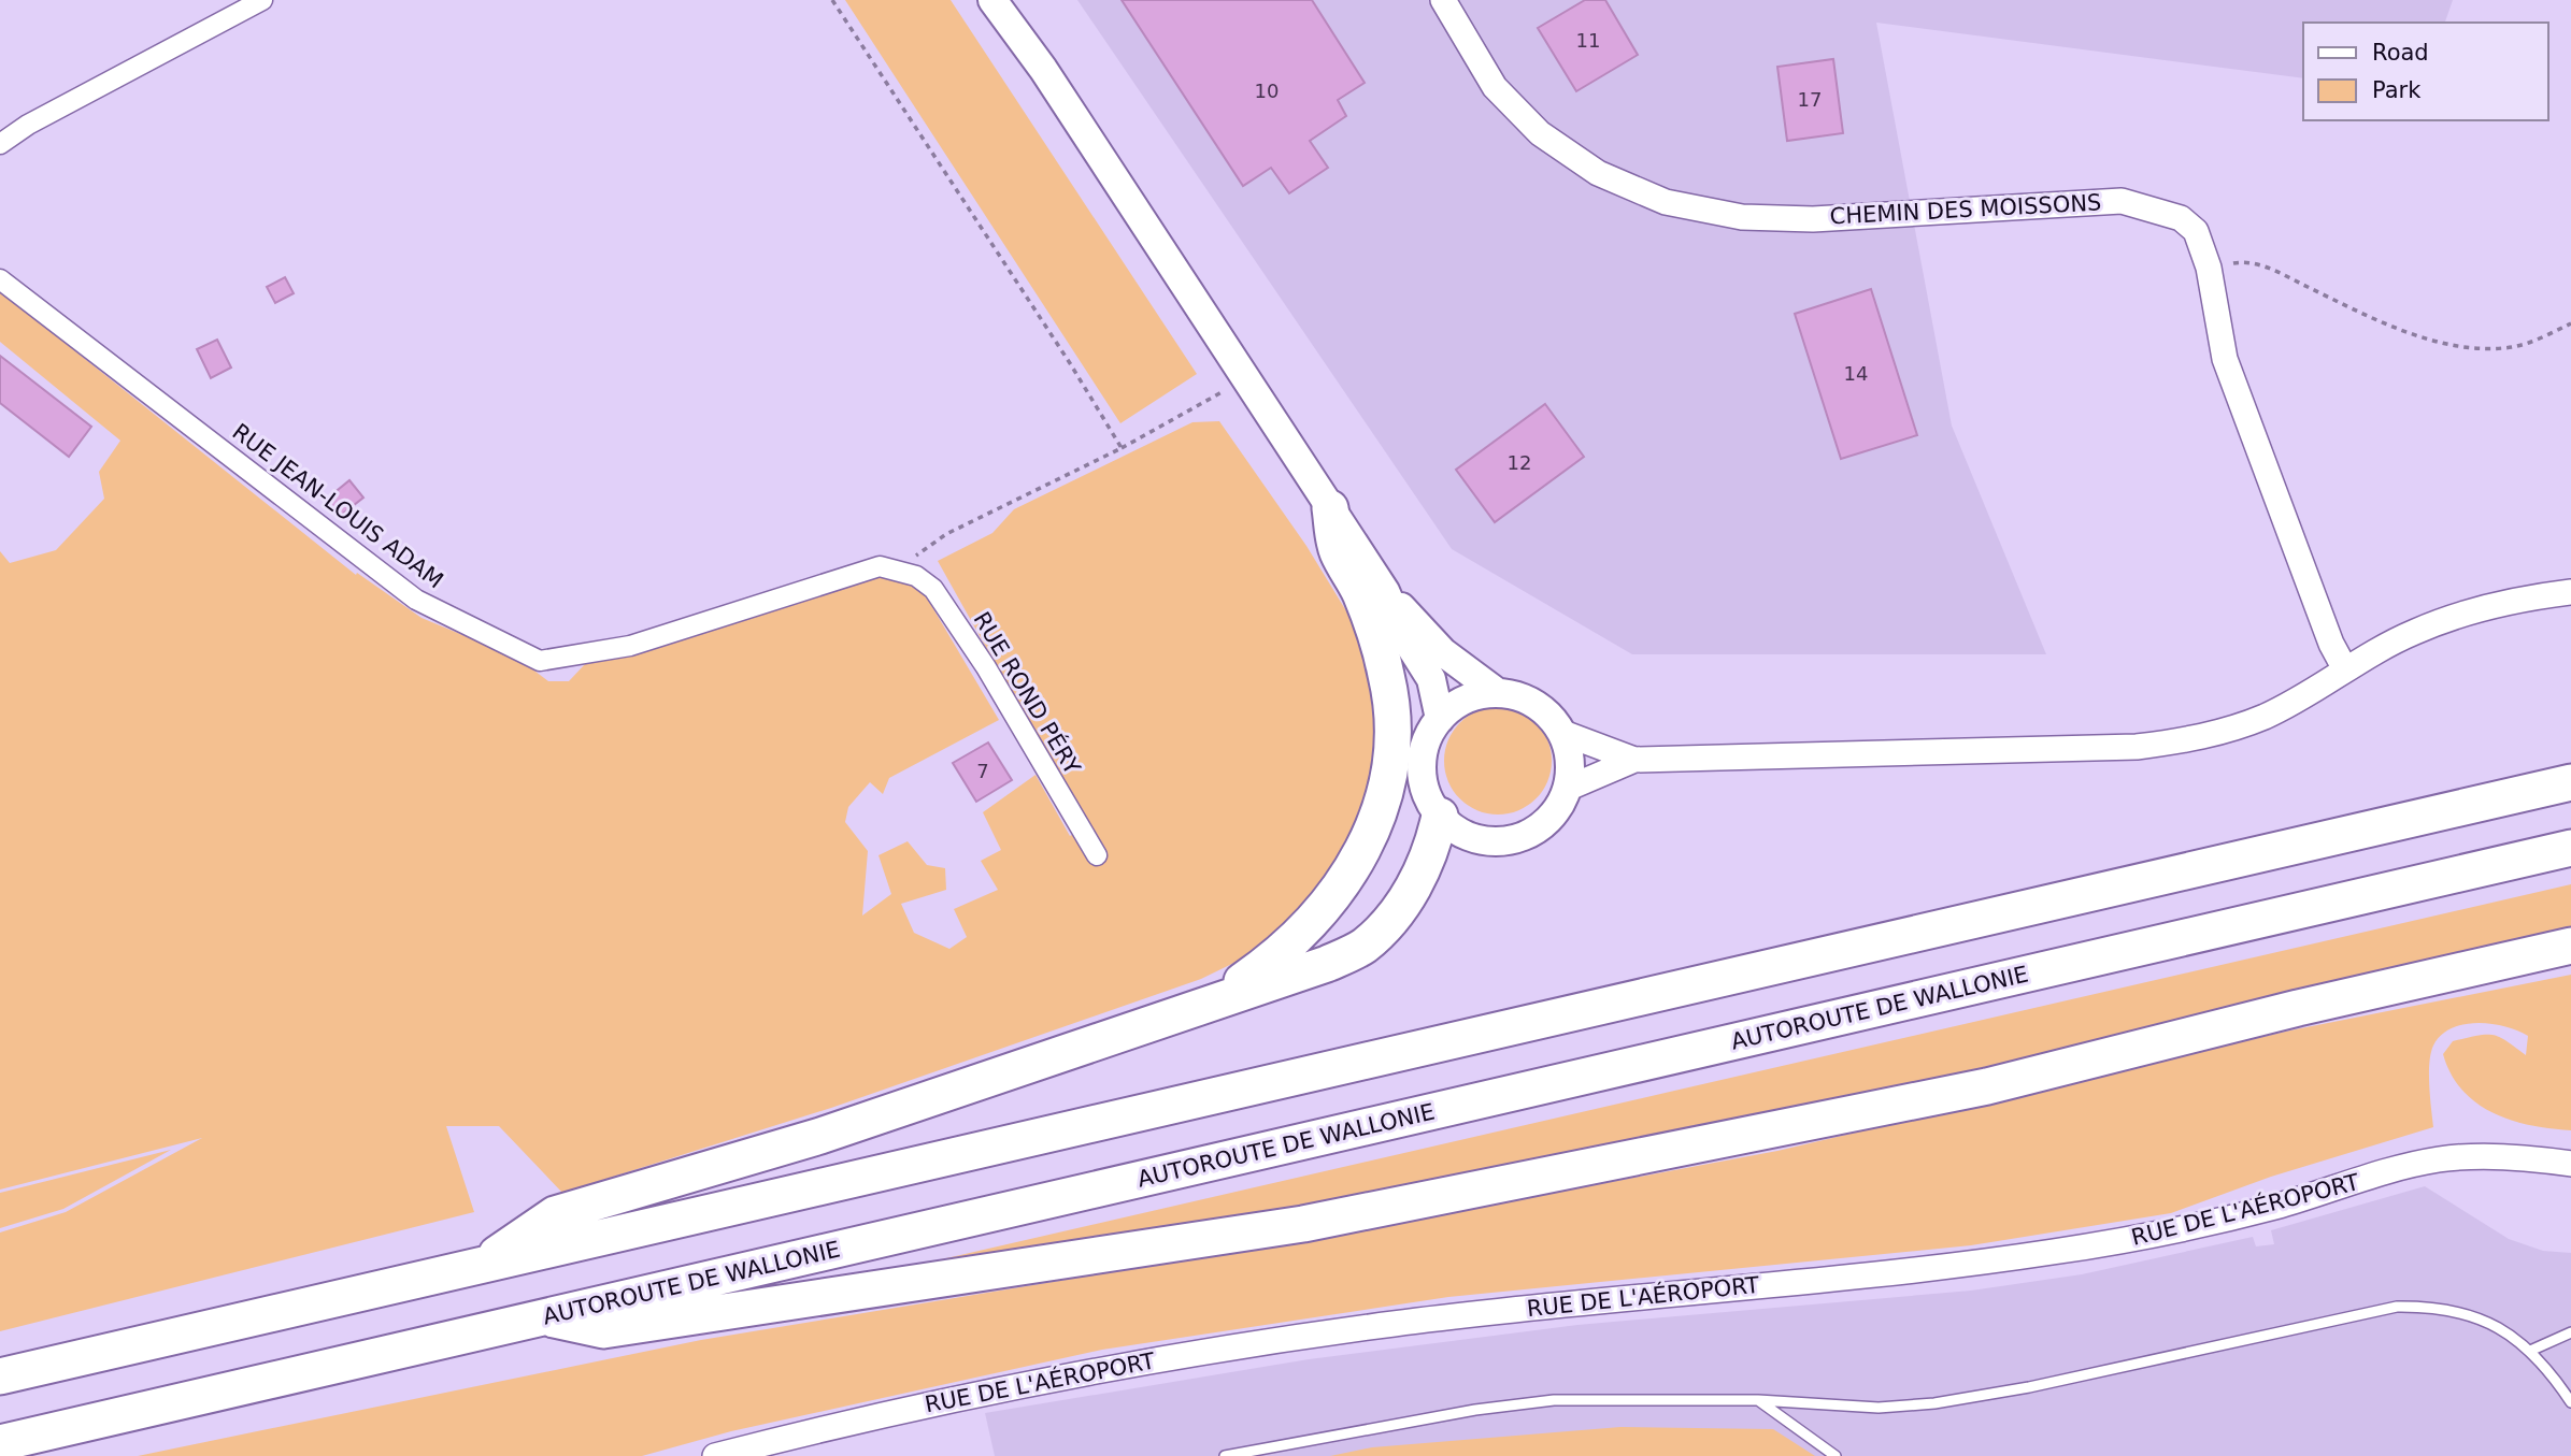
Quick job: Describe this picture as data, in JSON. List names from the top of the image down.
{
  "streets": {
    "highway": ["AUTOROUTE DE WALLONIE"],
    "street": [
      "CHEMIN DES MOISSONS",
      "RUE JEAN-LOUIS ADAM",
      "RUE ROND PÉRY",
      "RUE DE L'AÉROPORT"
    ]
  },
  "crossings": [
    ["RUE JEAN-LOUIS ADAM", "RUE ROND PÉRY"]
  ],
  "house_numbers": [
    "11",
    "10",
    "17",
    "14",
    "12",
    "7"
  ],
  "legend": ["Road", "Park"]
}
